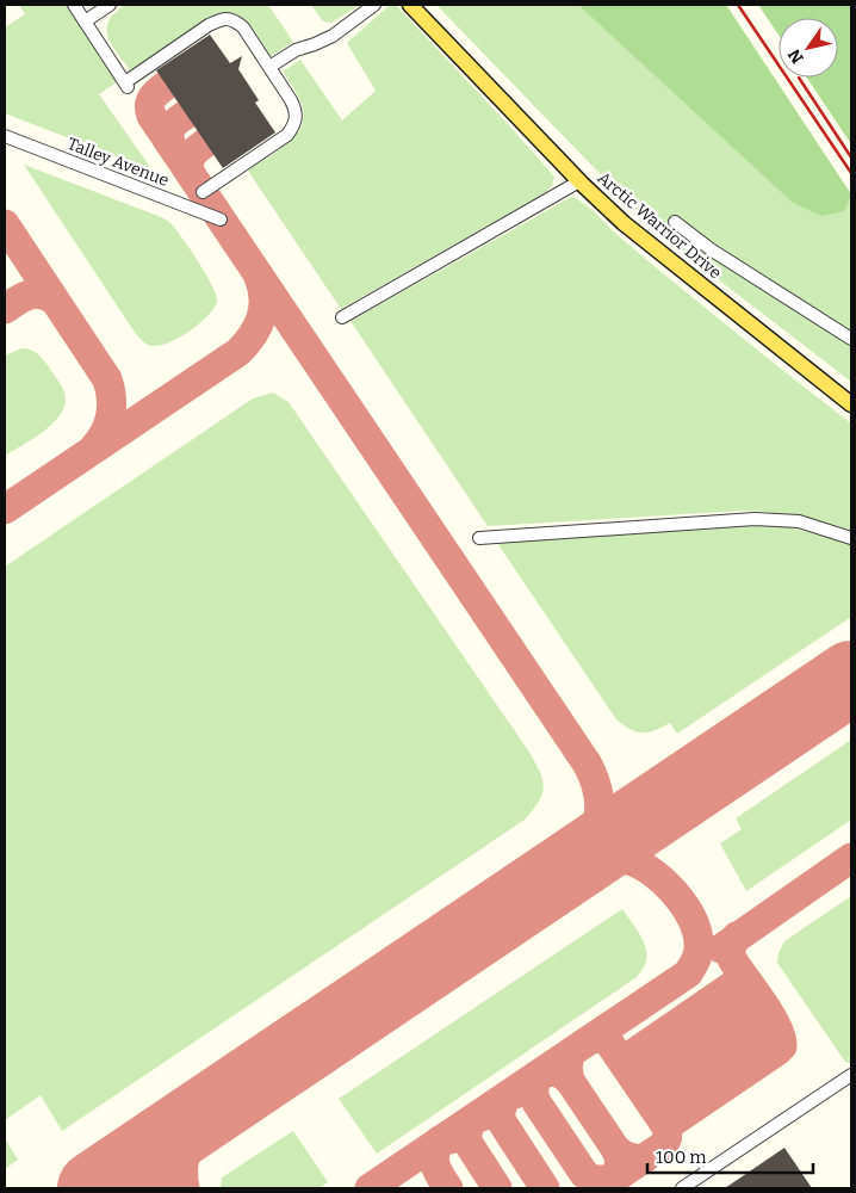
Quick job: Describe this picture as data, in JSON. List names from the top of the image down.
{
  "streets": {
    "main road": ["Arctic Warrior Drive"],
    "street": ["Talley Avenue"]
  },
  "scale_bar": "100 m",
  "north": "bottom left"
}
